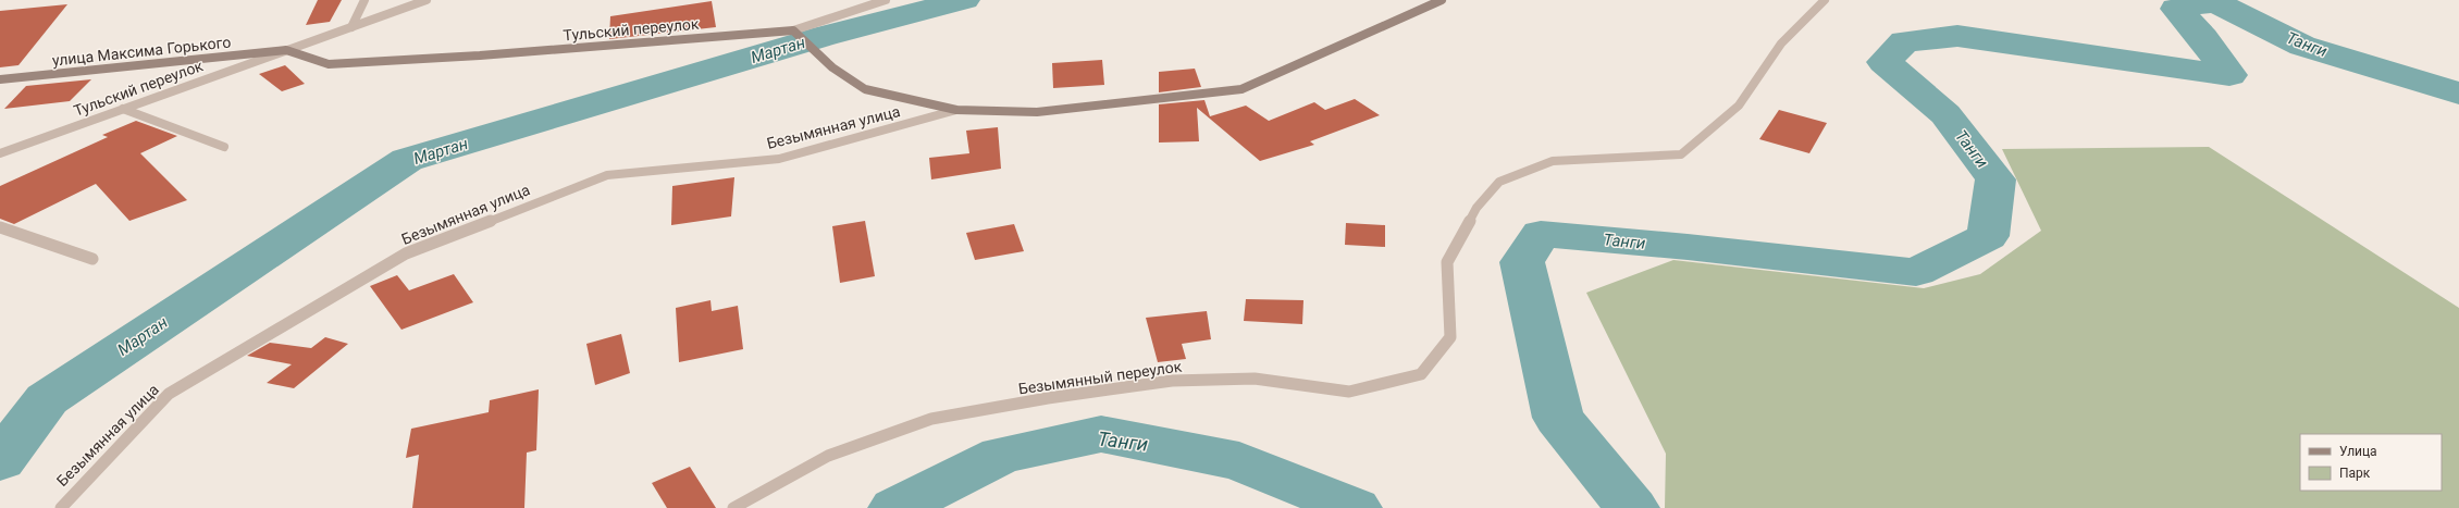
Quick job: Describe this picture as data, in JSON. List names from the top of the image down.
{
  "streets": {
    "street": [
      "Тульский переулок",
      "улица Максима Горького",
      "Безымянная улица",
      "Безымянный переулок"
    ]
  },
  "crossings": [
    ["Тульский переулок", "улица Максима Горького"]
  ],
  "water": ["Танги", "Мартан"],
  "legend": ["Улица", "Парк"]
}
